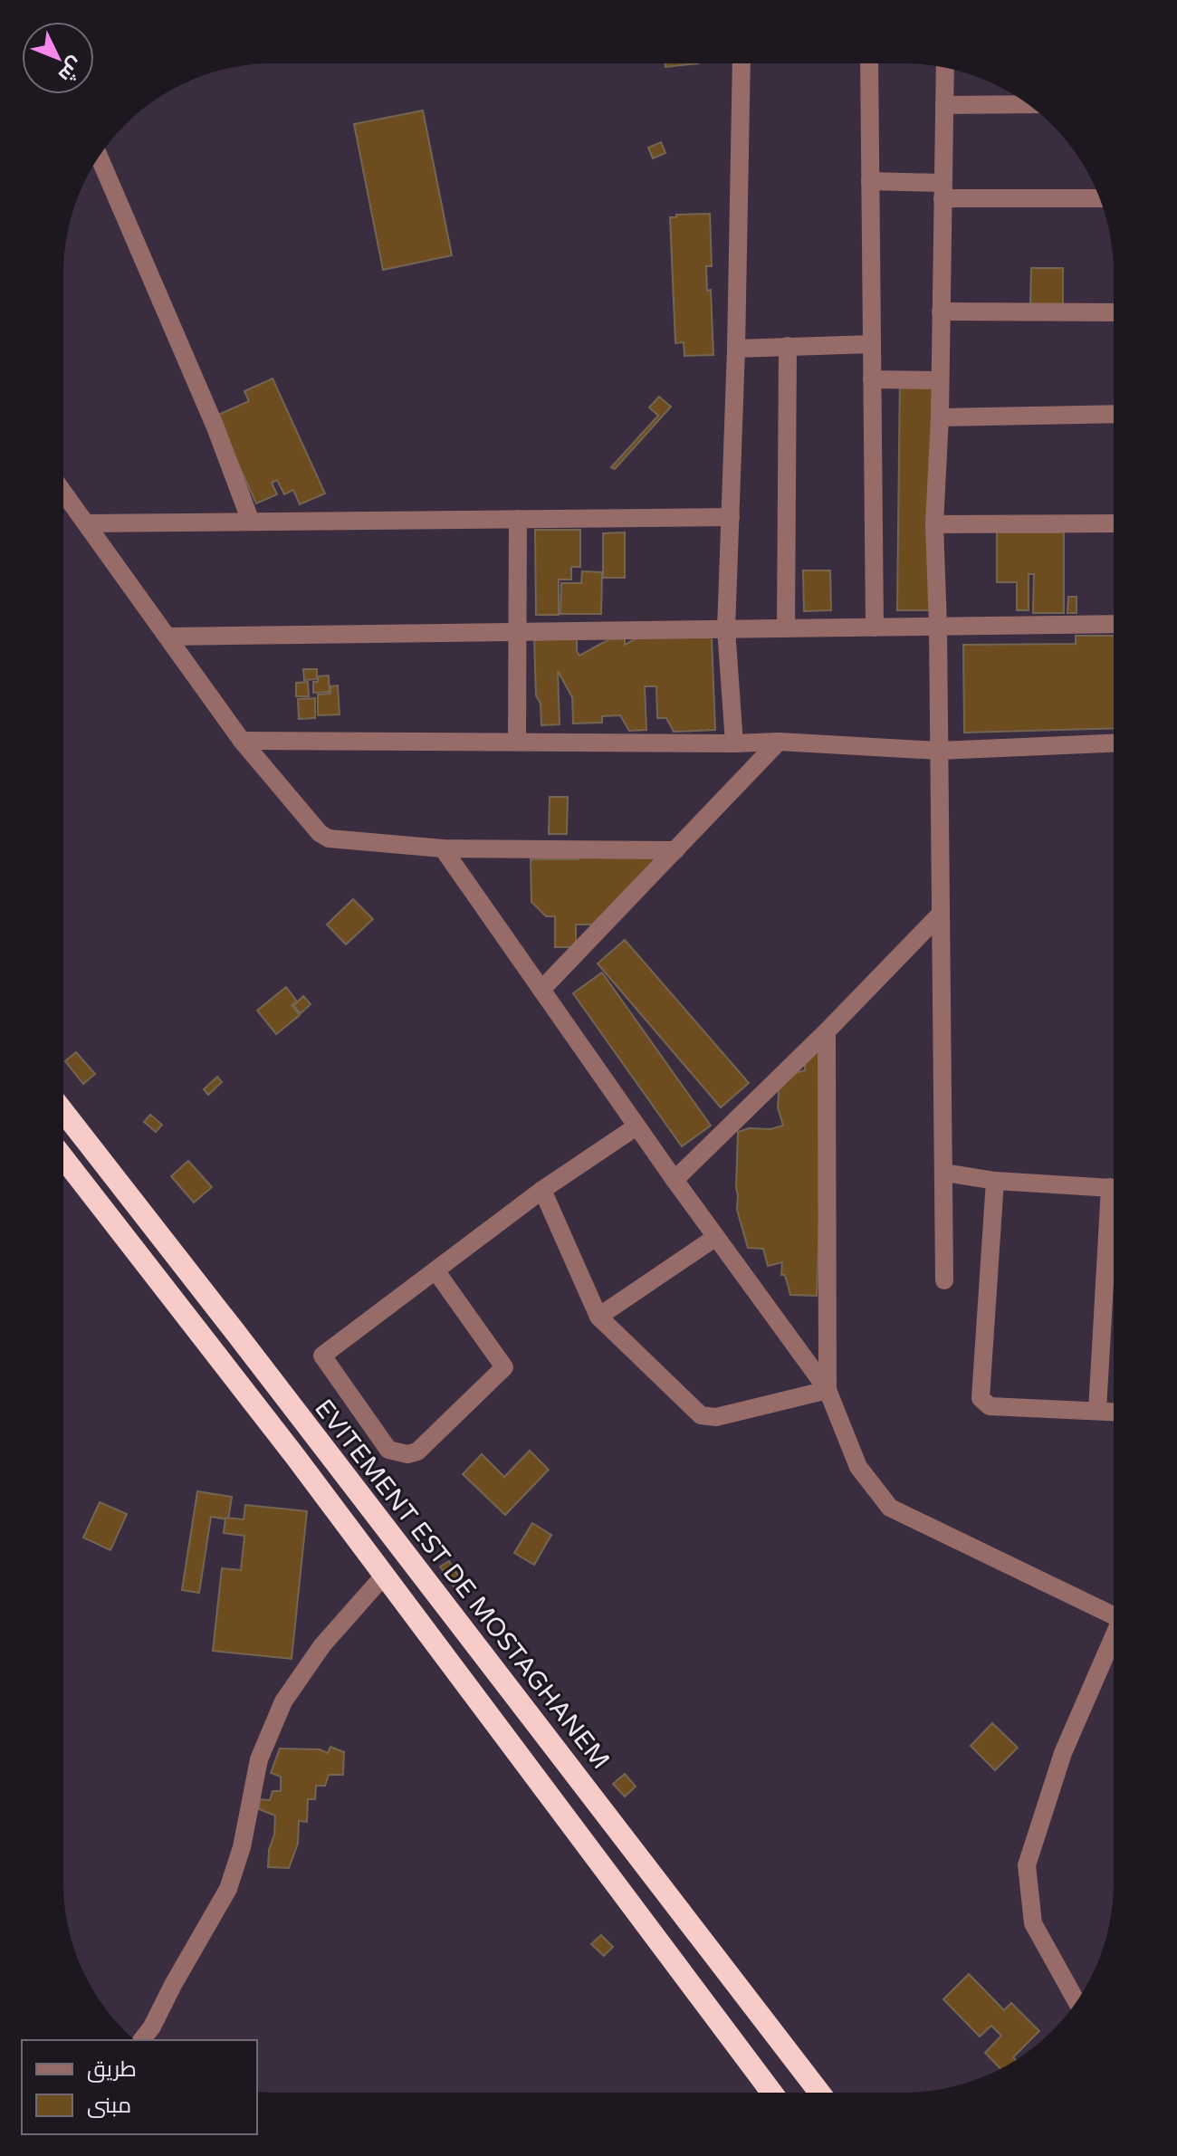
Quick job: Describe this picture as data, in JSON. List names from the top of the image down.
{
  "streets": {
    "highway": ["EVITEMENT EST DE MOSTAGHANEM"]
  },
  "legend": ["طريق", "مبنى"],
  "north": "bottom right"
}
